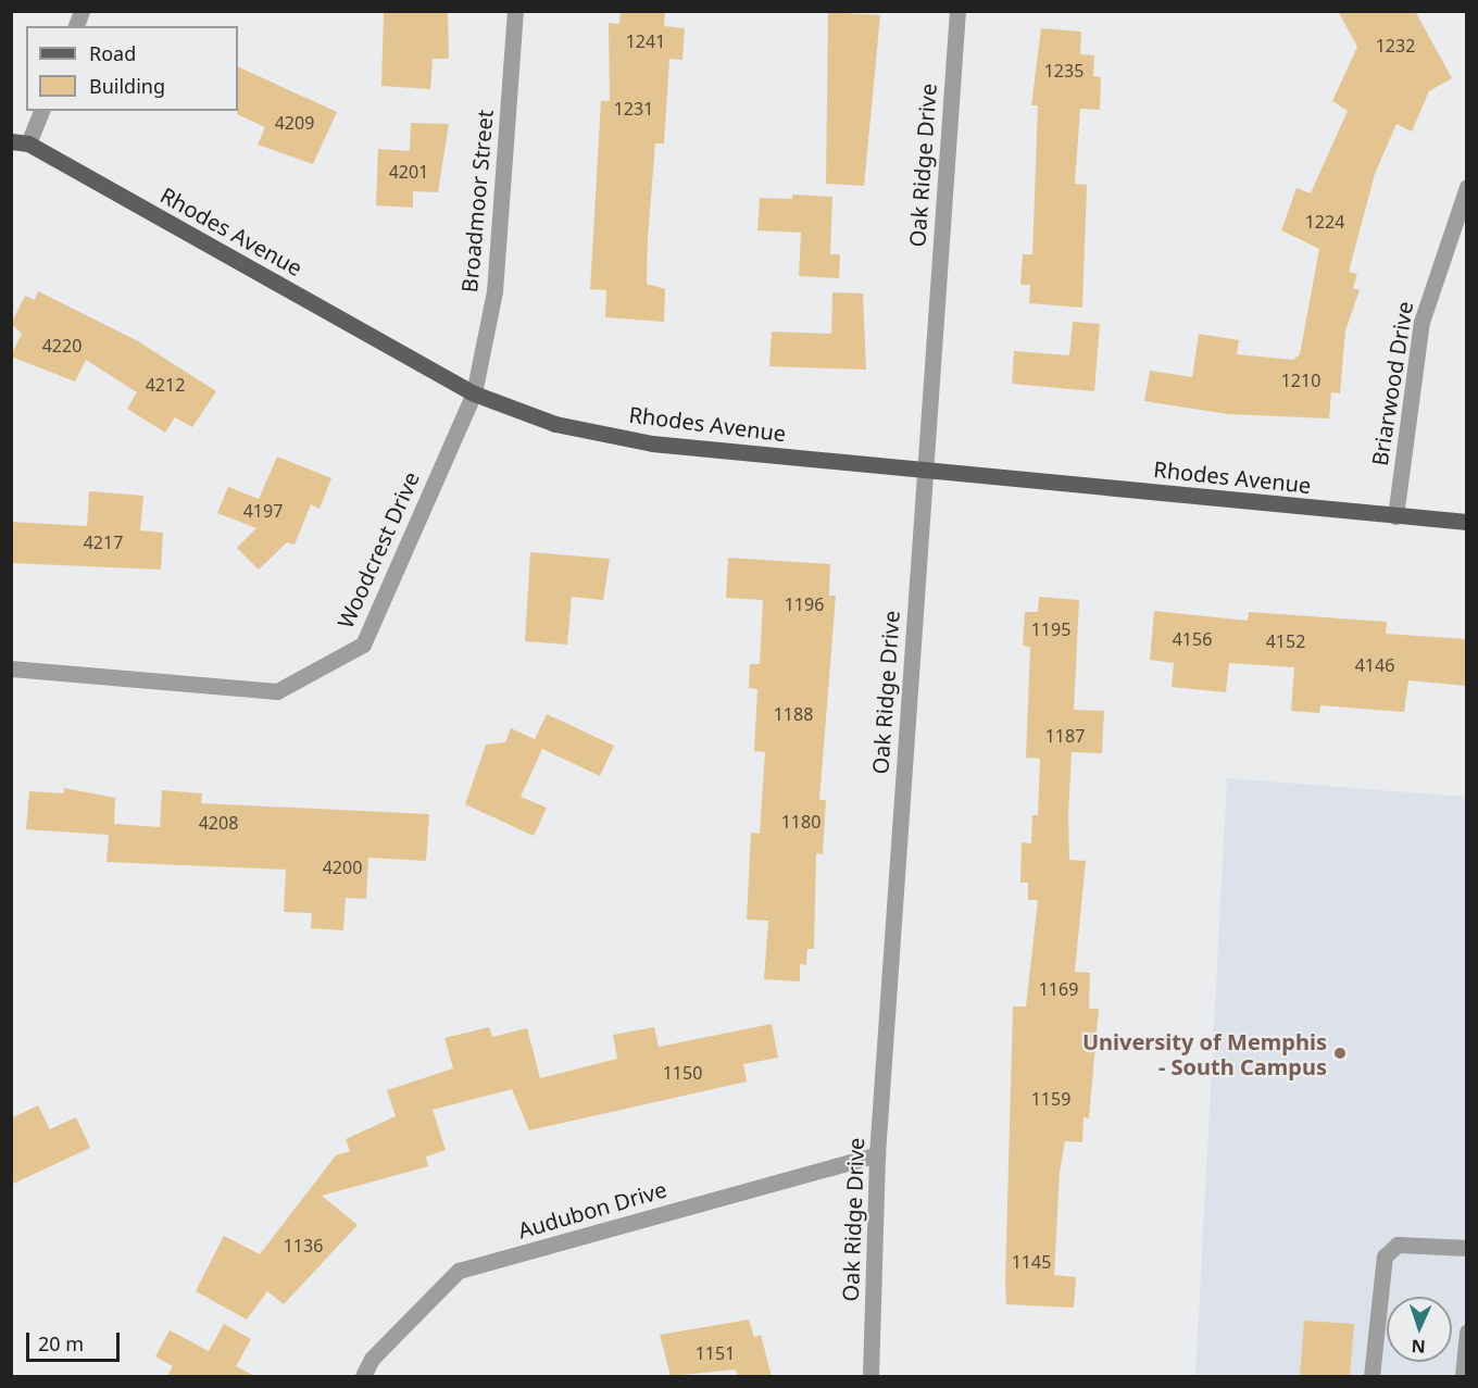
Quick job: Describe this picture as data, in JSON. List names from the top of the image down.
{
  "streets": {
    "main road": ["Rhodes Avenue"],
    "street": [
      "Oak Ridge Drive",
      "Broadmoor Street",
      "Briarwood Drive",
      "Woodcrest Drive",
      "Audubon Drive"
    ]
  },
  "crossings": [
    ["Oak Ridge Drive", "Rhodes Avenue"],
    ["Oak Ridge Drive", "Audubon Drive"],
    ["Broadmoor Street", "Rhodes Avenue"],
    ["Broadmoor Street", "Woodcrest Drive"],
    ["Rhodes Avenue", "Briarwood Drive"],
    ["Rhodes Avenue", "Woodcrest Drive"]
  ],
  "places": ["University of Memphis - South Campus"],
  "house_numbers": [
    "1241",
    "1232",
    "1235",
    "1231",
    "4209",
    "4201",
    "1224",
    "4220",
    "1210",
    "4212",
    "4197",
    "4217",
    "1196",
    "1195",
    "4156",
    "4152",
    "4146",
    "1188",
    "1187",
    "1180",
    "4208",
    "4200",
    "1169",
    "1150",
    "1159",
    "1136",
    "1145",
    "1151"
  ],
  "legend": ["Road", "Building"],
  "scale_bar": "20 m",
  "north": "bottom"
}
